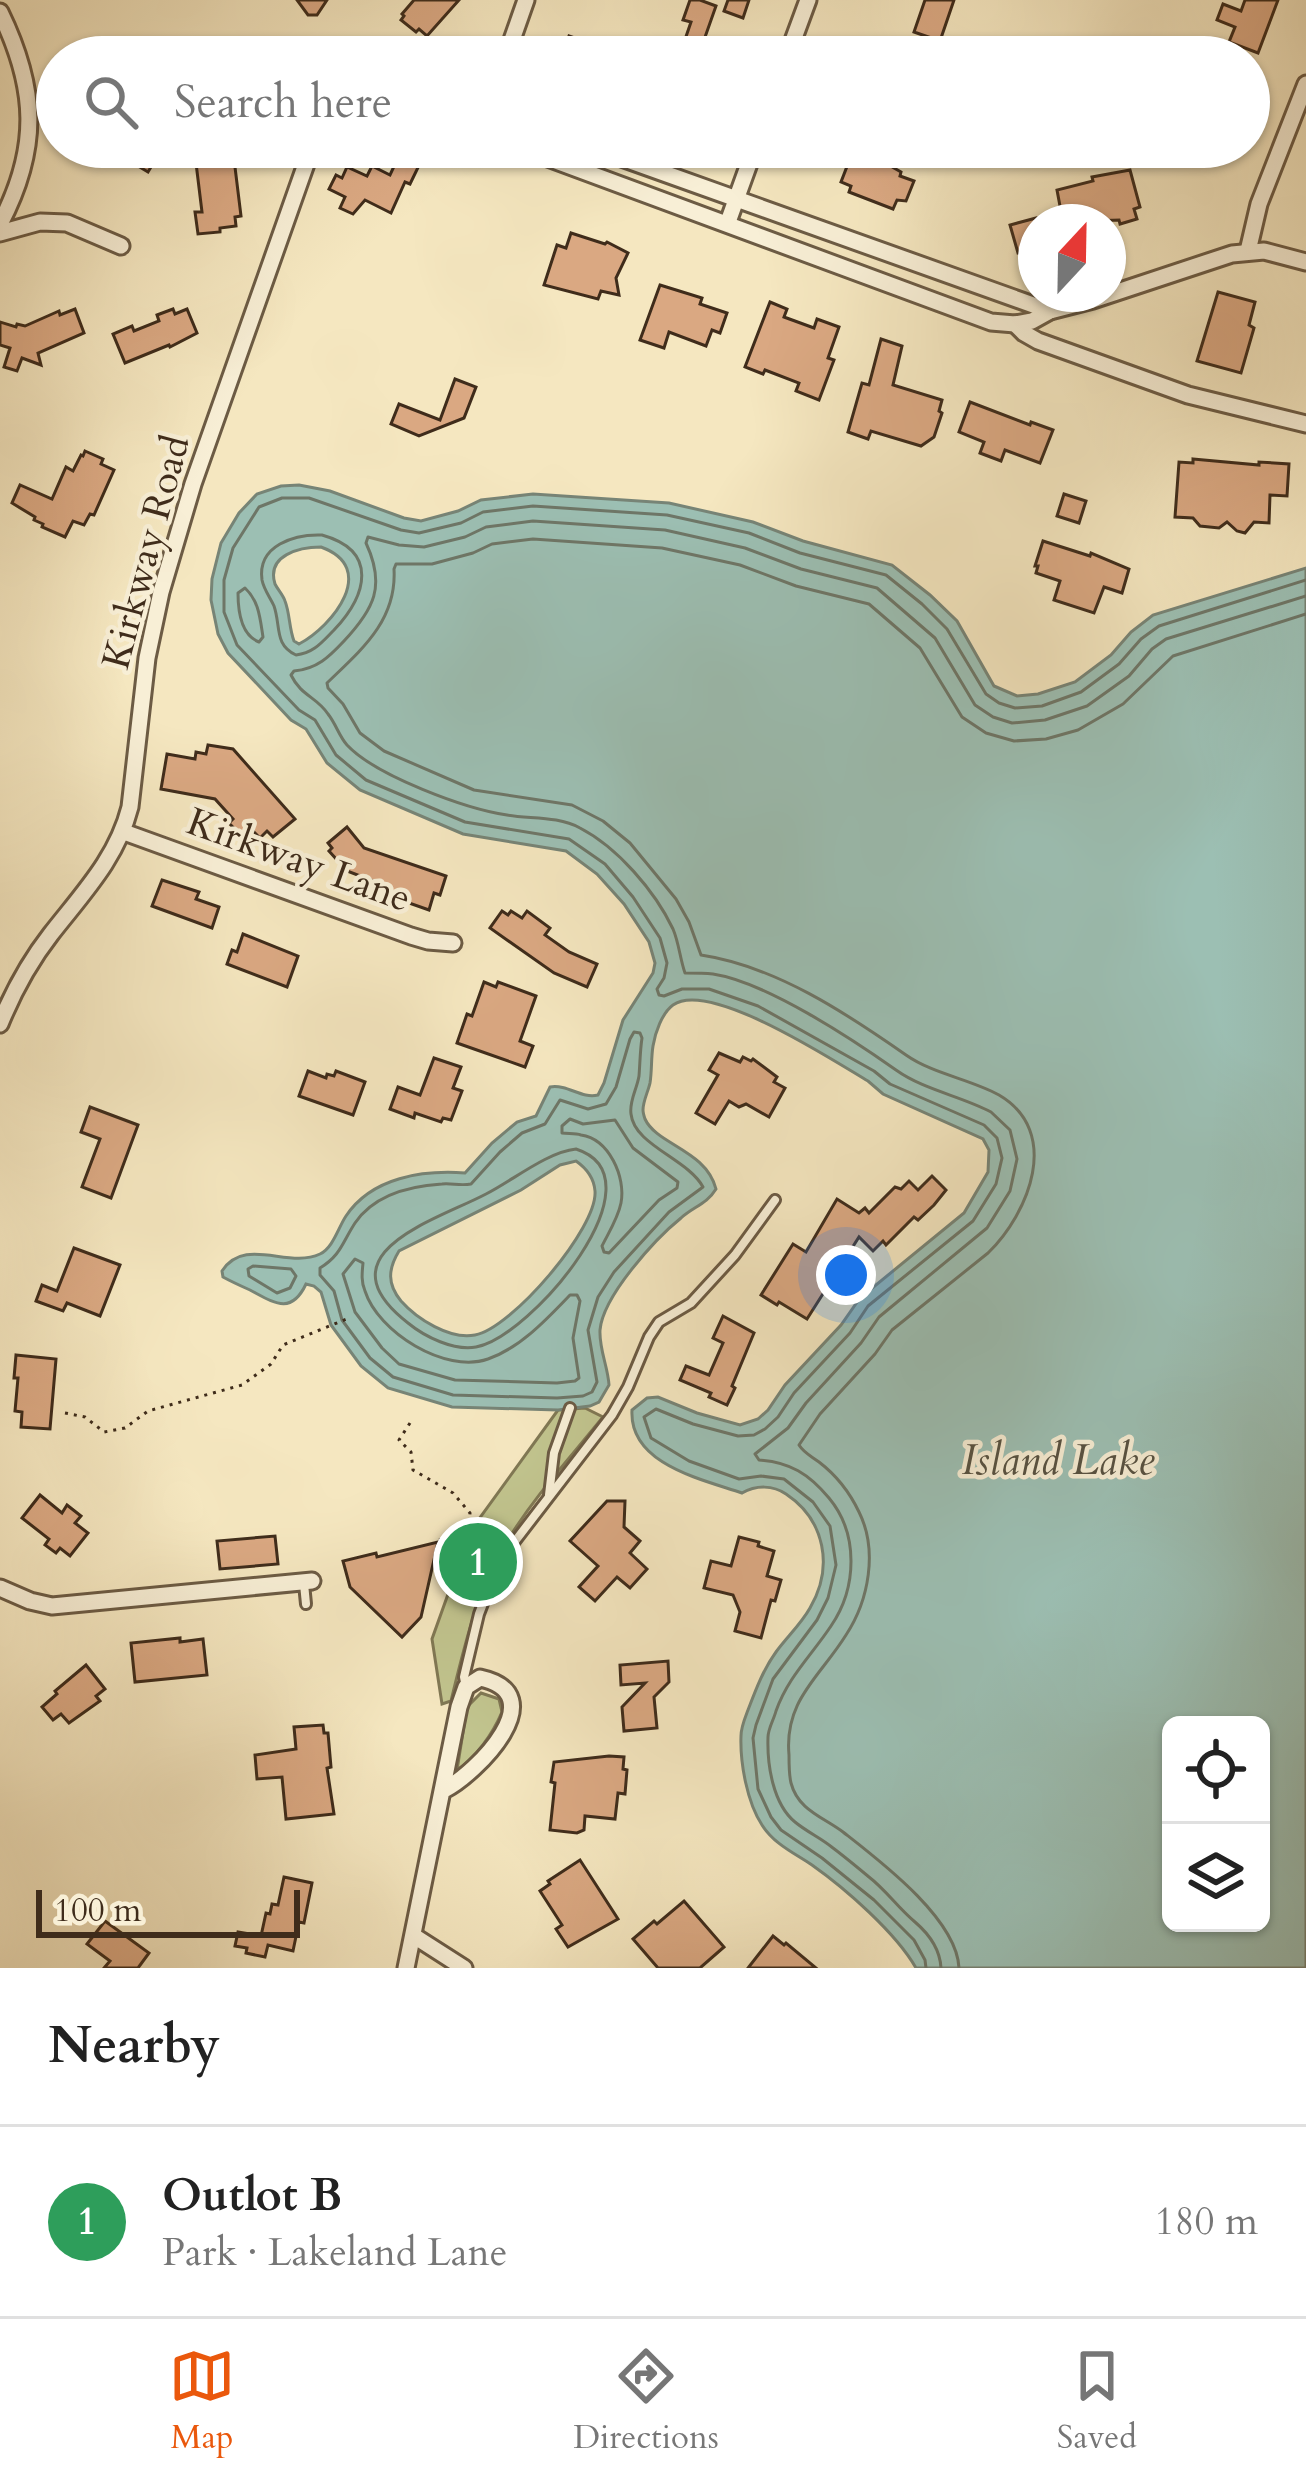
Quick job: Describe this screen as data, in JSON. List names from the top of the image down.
{
  "streets": {
    "street": ["Kirkway Road", "Kirkway Lane"]
  },
  "crossings": [
    ["Kirkway Road", "Kirkway Lane"]
  ],
  "water": ["Island Lake"],
  "scale_bar": "100 m",
  "north": "top",
  "page": {
    "search": "Search here",
    "pins": "1",
    "scale": "100 m",
    "heading": "Nearby",
    "list": [
      {
        "mark": "1",
        "name": "Outlot B",
        "note": "Park · Lakeland Lane",
        "value": "180 m"
      }
    ],
    "nav": ["Map", "Directions", "Saved"]
  }
}
